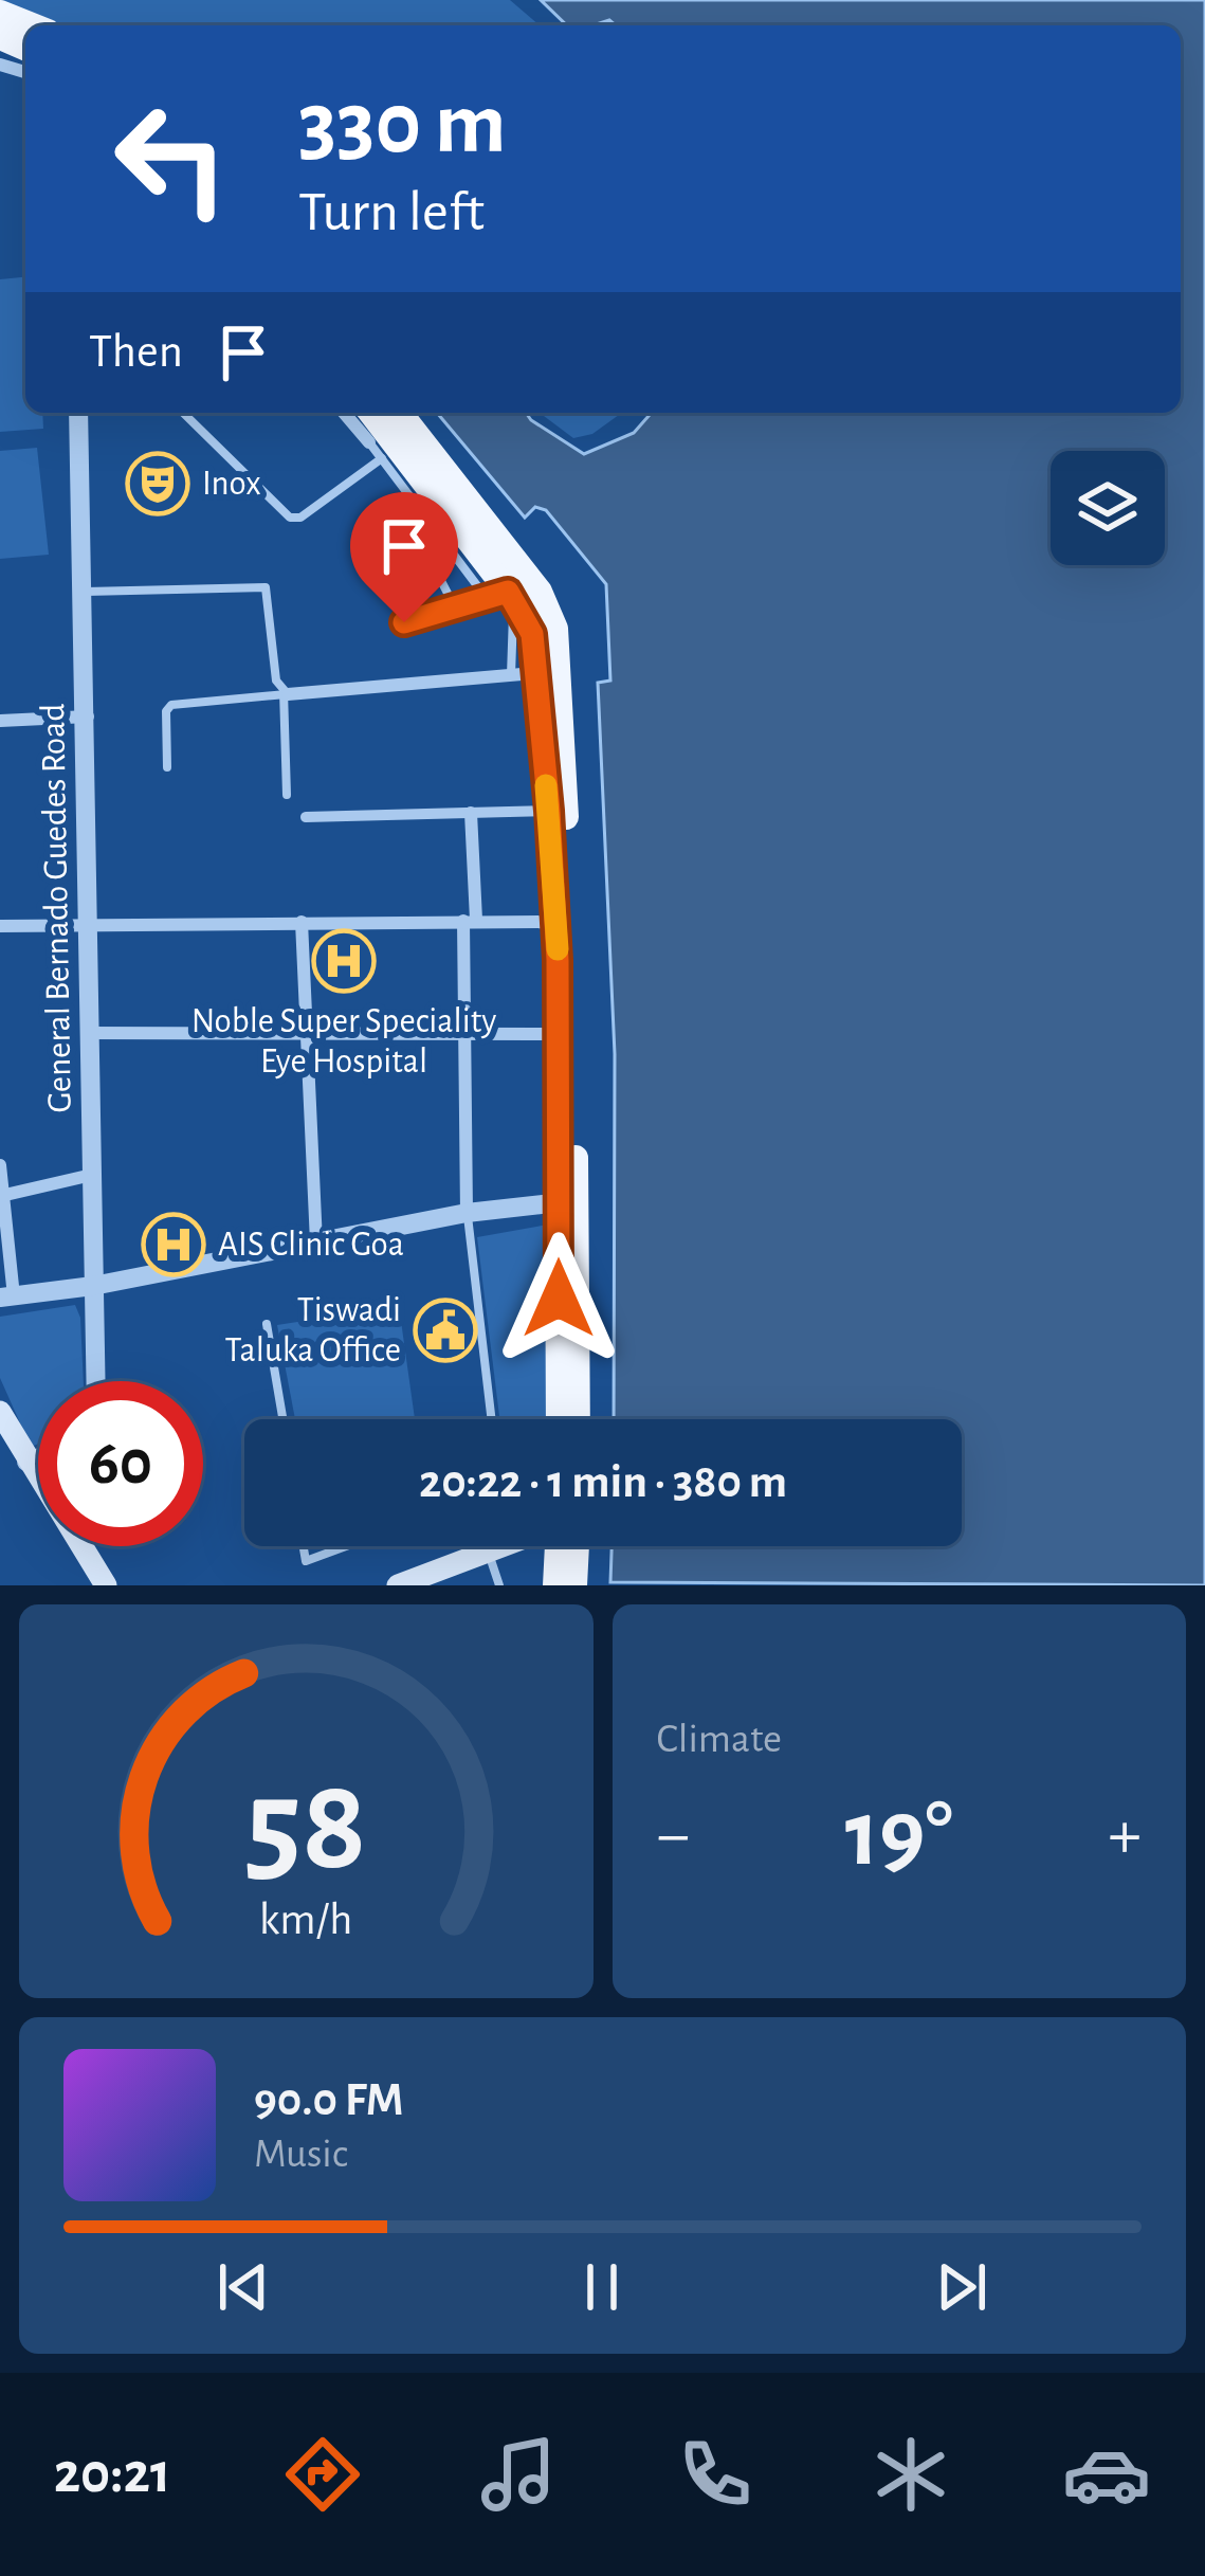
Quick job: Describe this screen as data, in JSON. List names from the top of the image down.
{
  "streets": {
    "street": ["General Bernado Guedes Road"]
  },
  "places": {
    "theatre": ["Inox"],
    "hospital": ["Noble Super Speciality Eye Hospital", "AIS Clinic Goa"],
    "public building": ["Tiswadi Taluka Office"]
  },
  "page": {
    "turn": ["330 m", "Turn left"],
    "then": "Then",
    "limit": "60",
    "trip": "20:22 · 1 min · 380 m",
    "tile": "Climate",
    "heat": ["−", "19°", "+"],
    "song": ["90.0 FM", "Music"],
    "tabs": "20:21",
    "gauge": ["58", "km/h"]
  }
}
